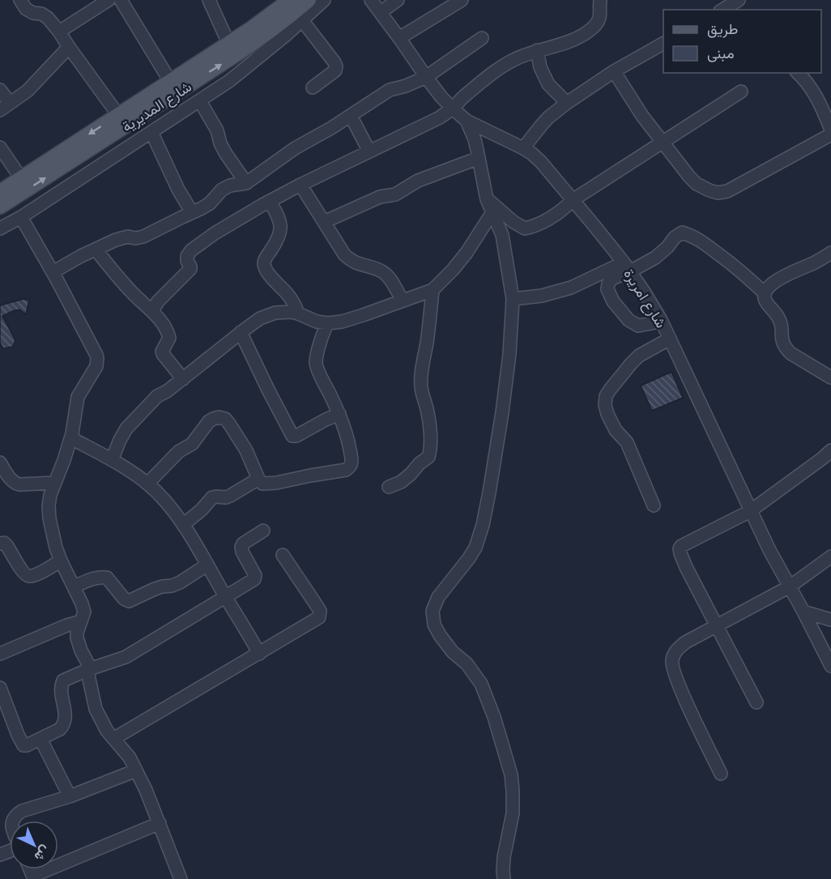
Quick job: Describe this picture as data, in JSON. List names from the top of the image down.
{
  "streets": {
    "main road": ["شارع المديرية"],
    "street": ["شارع امريرة"]
  },
  "legend": ["طريق", "مبنى"],
  "north": "bottom right"
}
